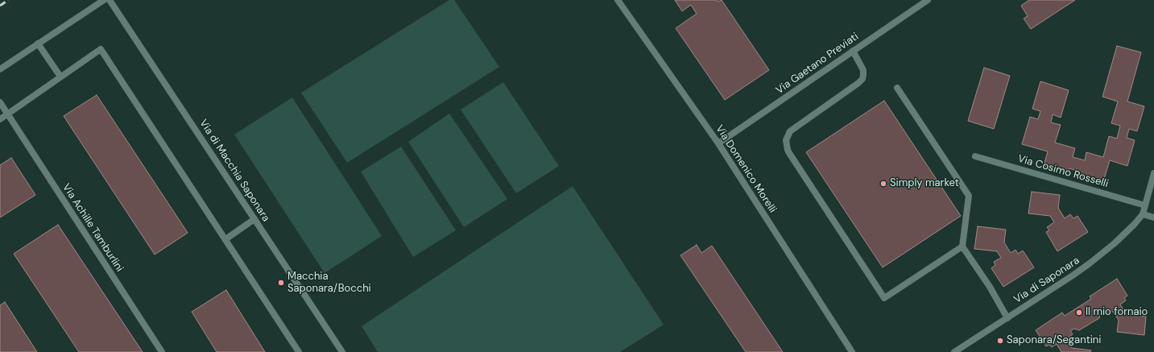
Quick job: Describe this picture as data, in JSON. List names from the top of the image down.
{
  "streets": {
    "street": [
      "Via Gaetano Previati",
      "Via Domenico Morelli",
      "Via di Macchia Saponara",
      "Via Cosimo Rosselli",
      "Via Achille Tamburlini",
      "Via di Saponara"
    ]
  },
  "crossings": [
    ["Via Gaetano Previati", "Via Domenico Morelli"]
  ],
  "places": [
    "Simply market",
    "Macchia Saponara/Bocchi",
    "Il mio fornaio",
    "Saponara/Segantini"
  ]
}
